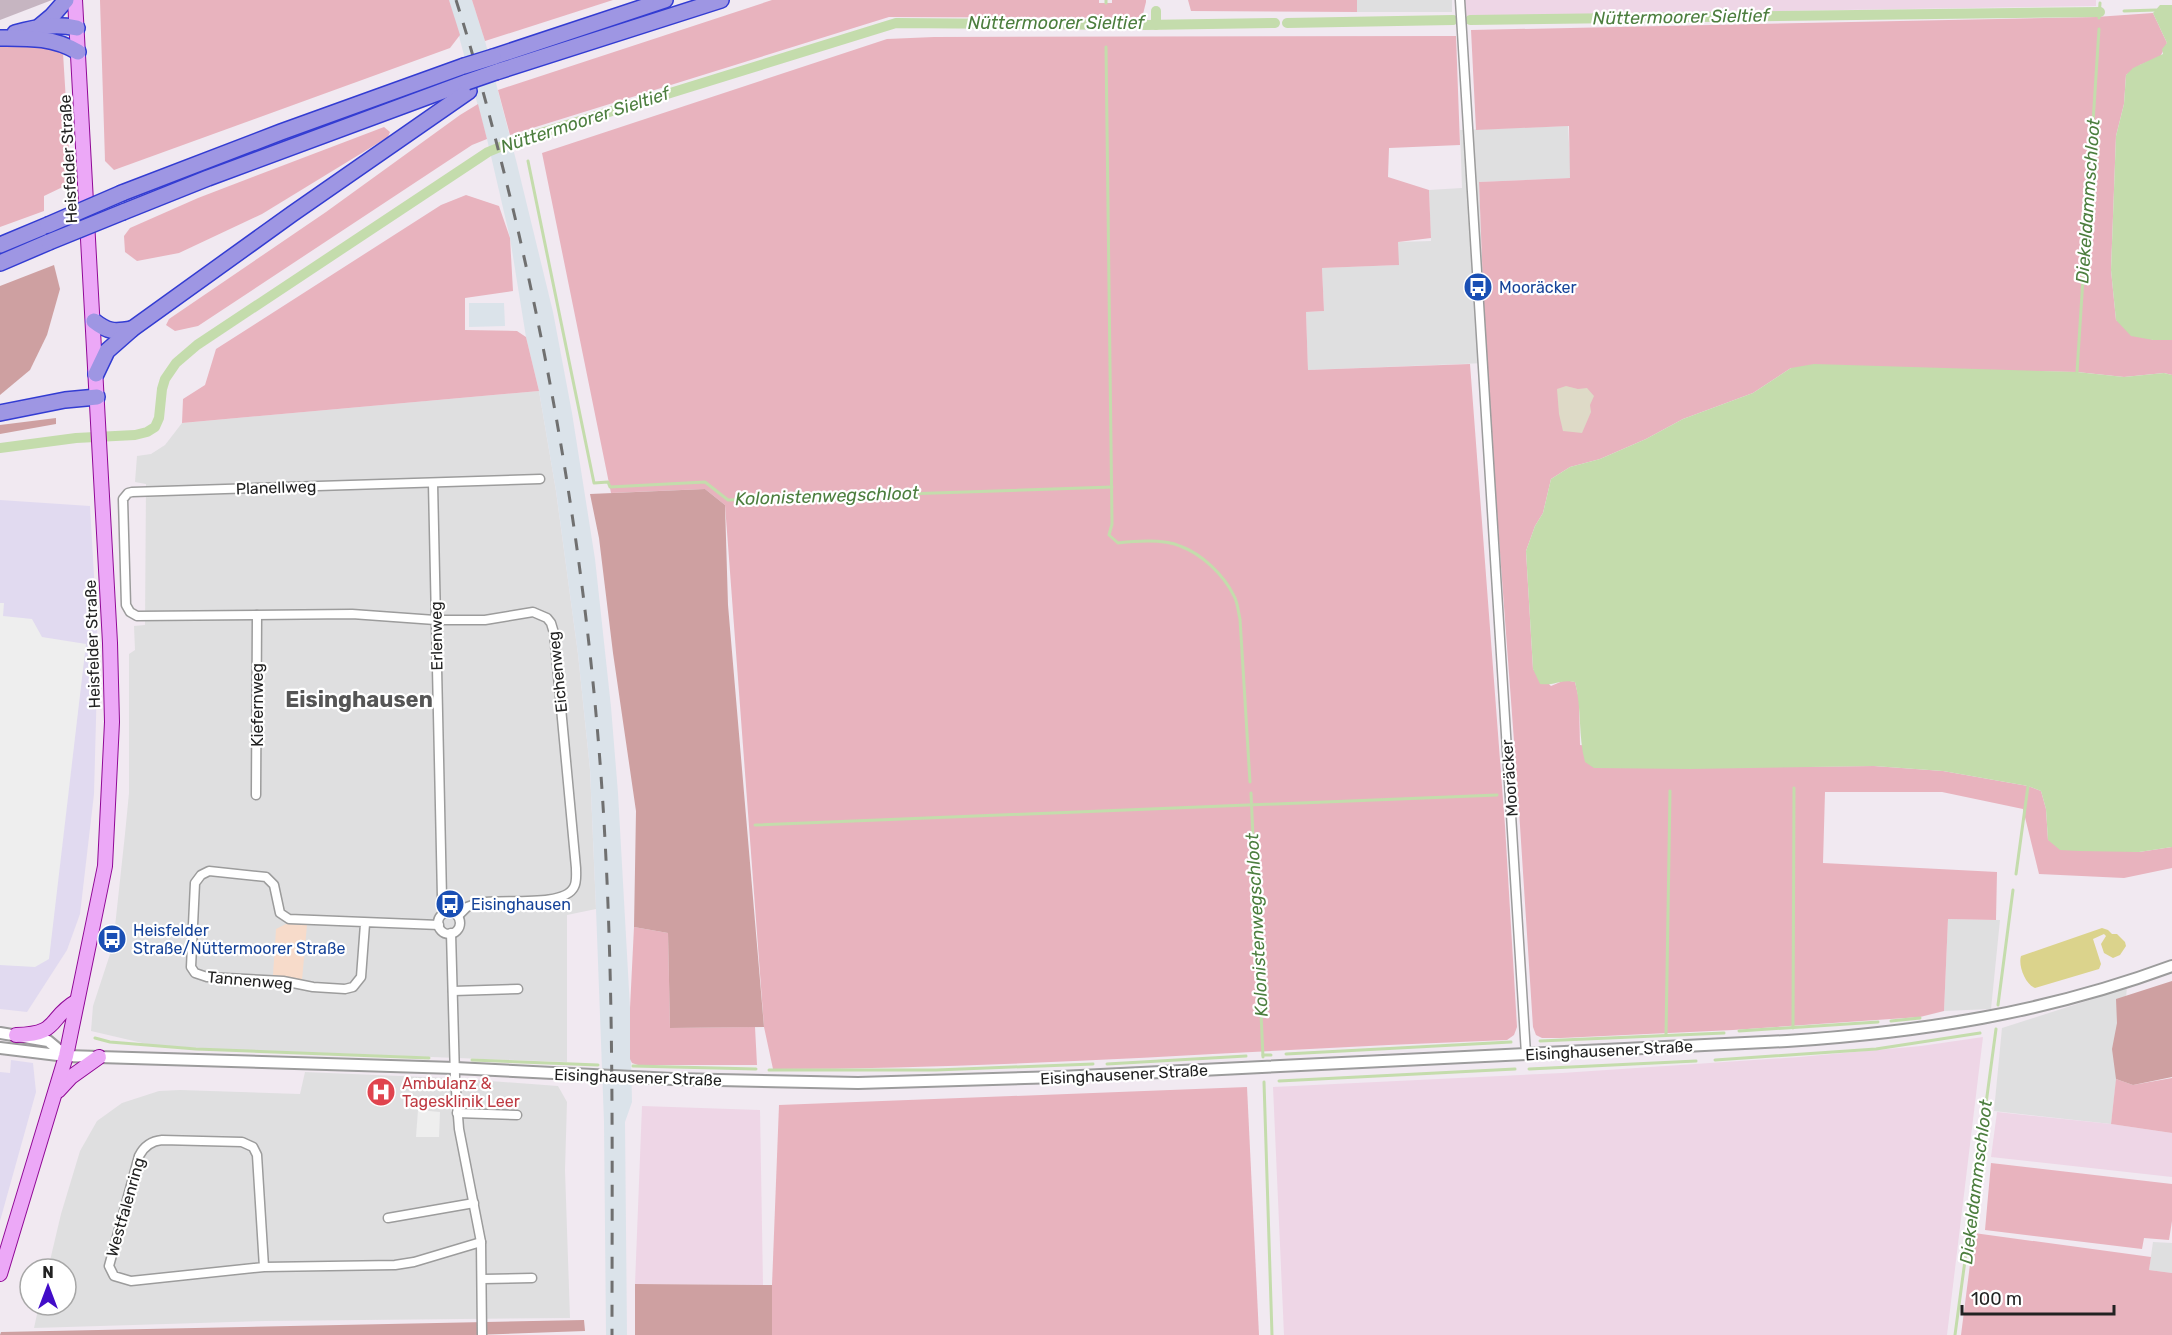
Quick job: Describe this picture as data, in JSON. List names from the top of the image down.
{
  "streets": {
    "main road": ["Heisfelder Straße"],
    "street": [
      "Planellweg",
      "Erlenweg",
      "Eichenweg",
      "Kiefernweg",
      "Mooräcker",
      "Tannenweg",
      "Eisinghausener Straße",
      "Westfalenring"
    ]
  },
  "crossings": [
    ["Heisfelder Straße", "Eisinghausener Straße"],
    ["Planellweg", "Erlenweg"],
    ["Planellweg", "Eichenweg"],
    ["Erlenweg", "Eichenweg"],
    ["Eichenweg", "Kiefernweg"],
    ["Eichenweg", "Tannenweg"],
    ["Mooräcker", "Eisinghausener Straße"]
  ],
  "districts": ["Eisinghausen"],
  "water": ["Nüttermoorer Sieltief", "Diekeldammschloot", "Kolonistenwegschloot"],
  "places": {
    "bus stop": ["Mooräcker", "Eisinghausen", "Heisfelder Straße/Nüttermoorer Straße"],
    "hospital": ["Ambulanz & Tagesklinik Leer"]
  },
  "scale_bar": "100 m",
  "north": "top"
}
